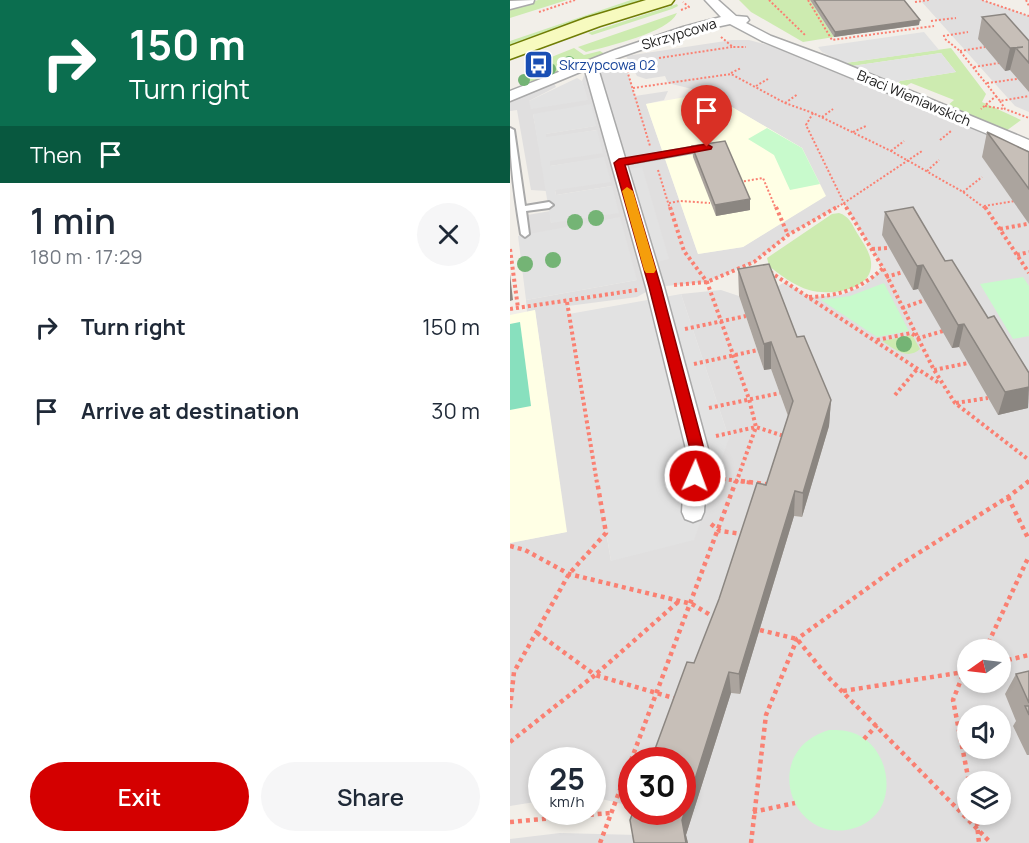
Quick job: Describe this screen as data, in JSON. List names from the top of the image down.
{
  "streets": {
    "street": ["Skrzypcowa", "Braci Wieniawskich"]
  },
  "crossings": [
    ["Skrzypcowa", "Braci Wieniawskich"]
  ],
  "places": {
    "bus stop": ["Skrzypcowa 02"]
  },
  "north": "left",
  "page": {
    "turn": ["150 m", "Turn right"],
    "then": "Then",
    "heading": ["1 min", "180 m · 17:29"],
    "list": [
      {
        "name": "Turn right",
        "value": "150 m"
      },
      {
        "name": "Arrive at destination",
        "value": "30 m"
      }
    ],
    "speed": "25 km/h",
    "limit": "30",
    "buttons": ["Exit", "Share"]
  }
}
